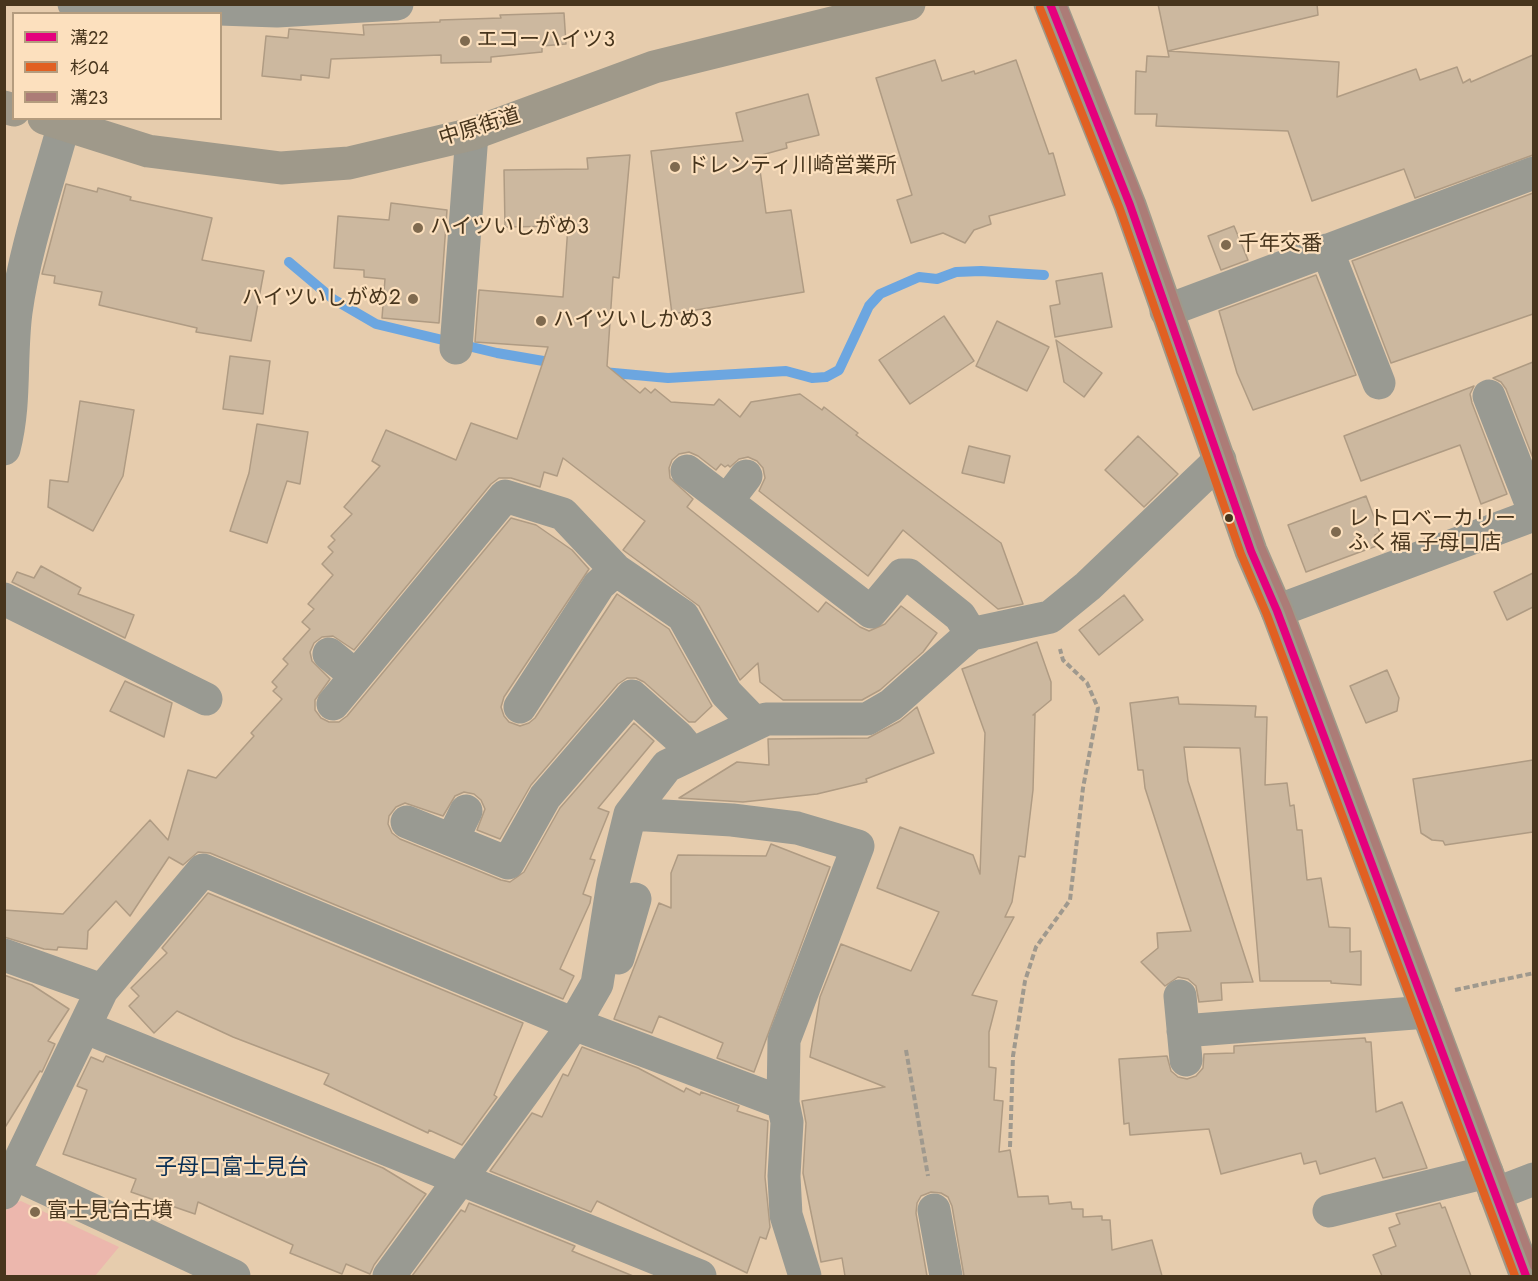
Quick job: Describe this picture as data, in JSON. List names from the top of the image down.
{
  "streets": {
    "main road": ["中原街道"]
  },
  "districts": ["子母口富士見台"],
  "places": [
    "エコーハイツ３",
    "ドレンティ川崎営業所",
    "ハイツいしがめ３",
    "千年交番",
    "ハイツいしがめ２",
    "ハイツいしかめ３",
    "レトロベーカリー ふく福 子母口店",
    "富士見台古墳"
  ],
  "lines": ["transit line 溝22", "transit line 溝23", "transit line 杉04"],
  "legend": ["溝22", "杉04", "溝23"]
}
